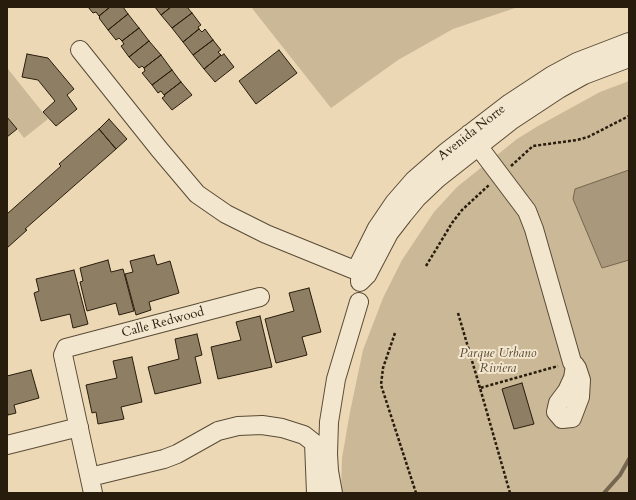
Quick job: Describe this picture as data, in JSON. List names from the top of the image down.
{
  "streets": {
    "street": ["Avenida Norte", "Calle Redwood"]
  },
  "parks": ["Parque Urbano Riviera"]
}
